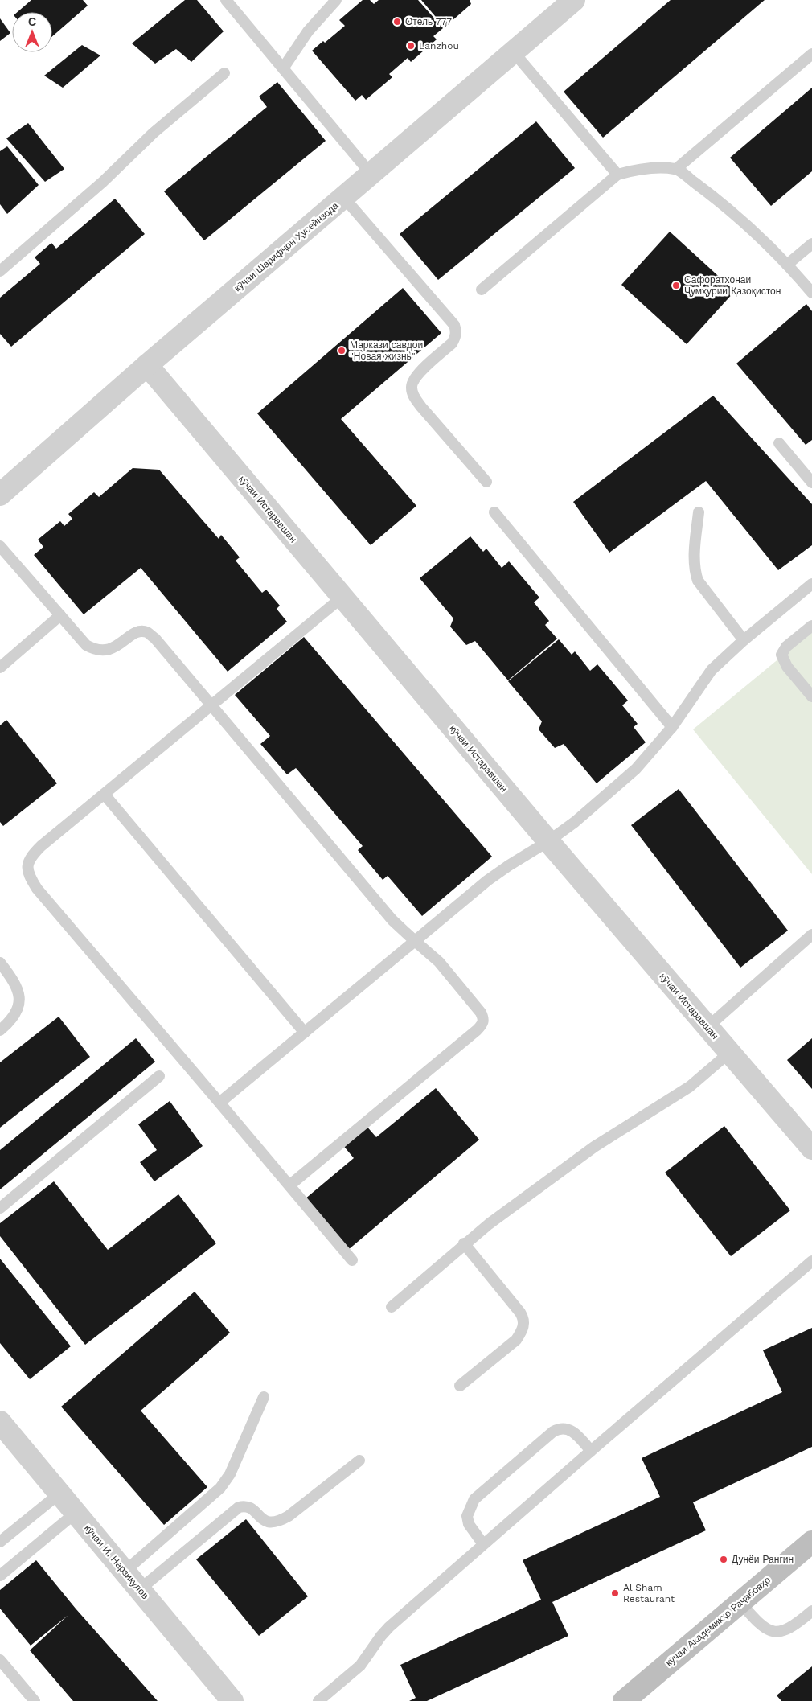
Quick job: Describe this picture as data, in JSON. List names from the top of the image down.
{
  "streets": {
    "street": [
      "кӯчаи Шарифҷон Ҳусейнзода",
      "кӯчаи Истаравшан",
      "кӯчаи И. Нарзиқулов",
      "кӯчаи Академикҳо Раҷабовҳо"
    ]
  },
  "crossings": [
    ["кӯчаи Шарифҷон Ҳусейнзода", "кӯчаи Истаравшан"]
  ],
  "places": [
    "Отель 777",
    "Lanzhou",
    "Сафоратхонаи Ҷумҳурии Қазоқистон",
    "Маркази савдои \"Новая жизнь\"",
    "Дунёи Рангин",
    "Al Sham Restaurant"
  ],
  "north": "top"
}
